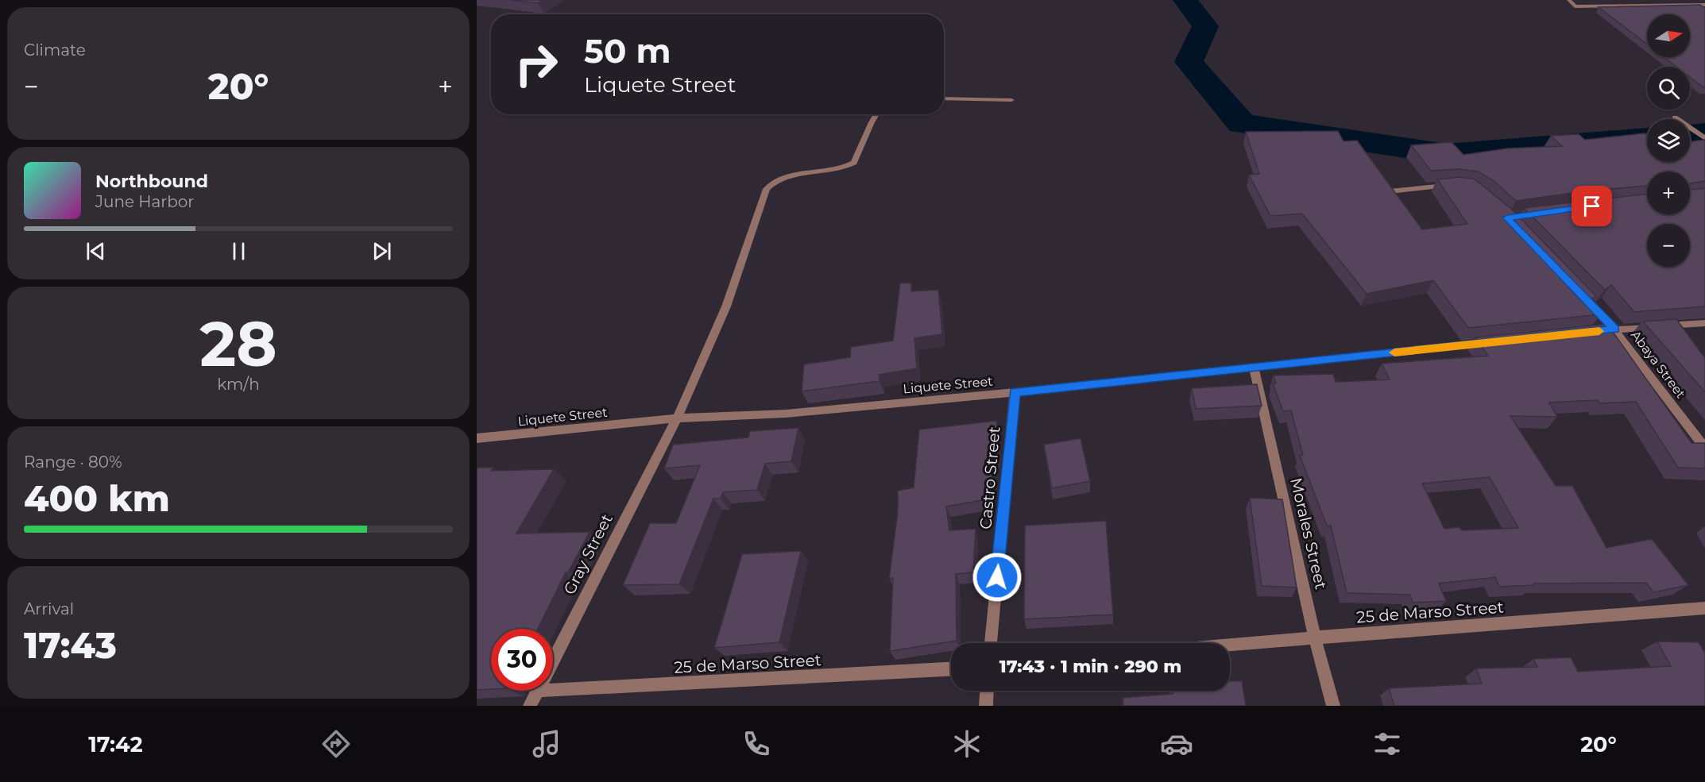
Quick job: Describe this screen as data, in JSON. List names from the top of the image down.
{
  "streets": {
    "street": [
      "Abaya Street",
      "Liquete Street",
      "Castro Street",
      "Morales Street",
      "Gray Street",
      "25 de Marso Street"
    ]
  },
  "crossings": [
    ["Liquete Street", "Castro Street"],
    ["Liquete Street", "Morales Street"],
    ["Liquete Street", "Gray Street"],
    ["Morales Street", "25 de Marso Street"]
  ],
  "north": "right",
  "page": {
    "tile": [
      "Climate",
      ["28", "km/h"],
      ["Range · 80%", "400 km"],
      ["Arrival", "17:43"]
    ],
    "map_buttons": ["+", "−"],
    "turn": ["50 m", "Liquete Street"],
    "heat": ["−", "20°", "+"],
    "song": ["Northbound", "June Harbor"],
    "limit": "30",
    "trip": "17:43 · 1 min · 290 m",
    "tabs": ["17:42", "20°"]
  }
}
